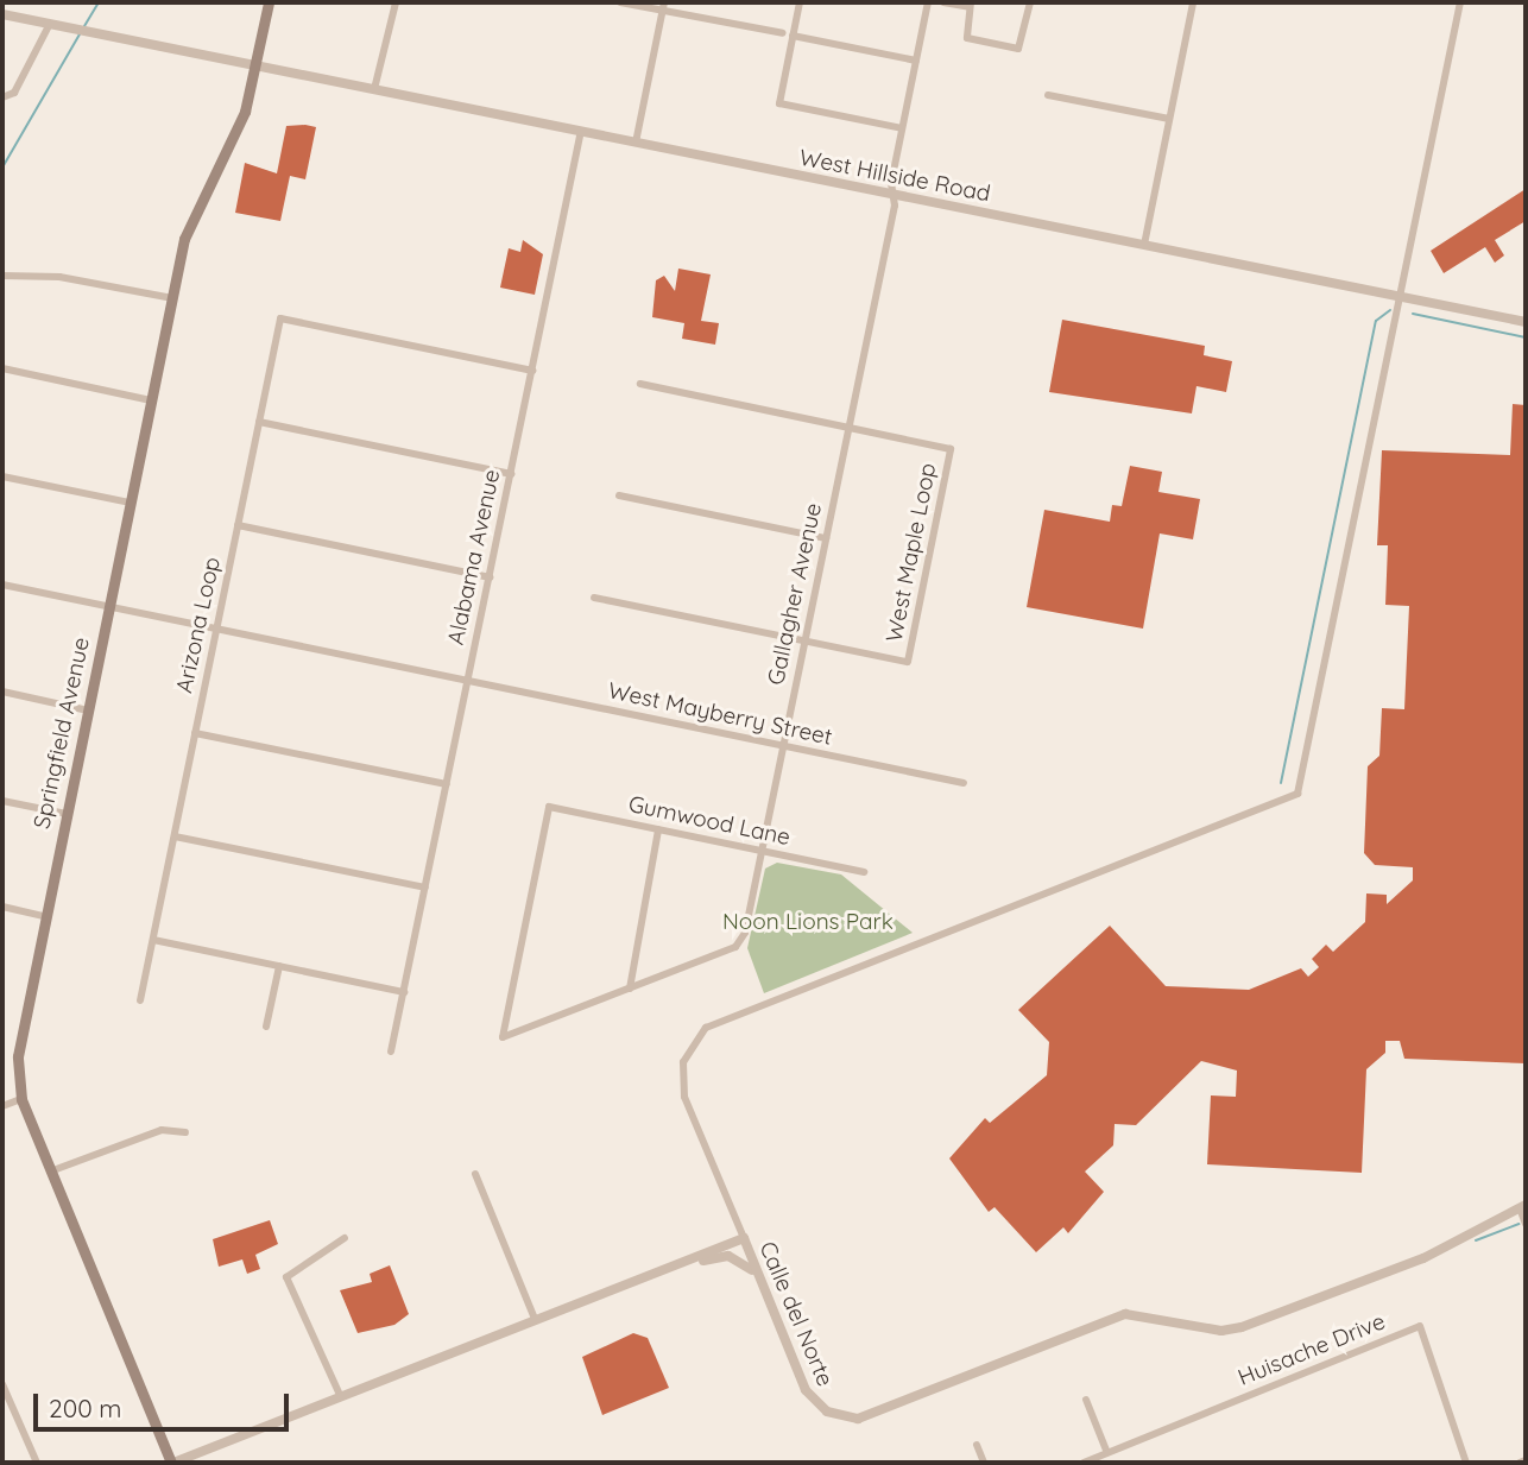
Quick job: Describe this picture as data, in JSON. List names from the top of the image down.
{
  "streets": {
    "main road": ["Springfield Avenue"],
    "street": [
      "West Hillside Road",
      "West Maple Loop",
      "Alabama Avenue",
      "Gallagher Avenue",
      "Arizona Loop",
      "West Mayberry Street",
      "Gumwood Lane",
      "Calle del Norte",
      "Huisache Drive"
    ]
  },
  "crossings": [
    ["West Hillside Road", "Alabama Avenue"],
    ["West Hillside Road", "Gallagher Avenue"],
    ["West Hillside Road", "Springfield Avenue"],
    ["West Maple Loop", "Gallagher Avenue"],
    ["Alabama Avenue", "Arizona Loop"],
    ["Alabama Avenue", "West Mayberry Street"],
    ["Gallagher Avenue", "West Mayberry Street"],
    ["Gallagher Avenue", "Gumwood Lane"],
    ["Arizona Loop", "West Mayberry Street"],
    ["West Mayberry Street", "Springfield Avenue"],
    ["Springfield Avenue", "Calle del Norte"]
  ],
  "parks": ["Noon Lions Park"],
  "scale_bar": "200 m"
}
